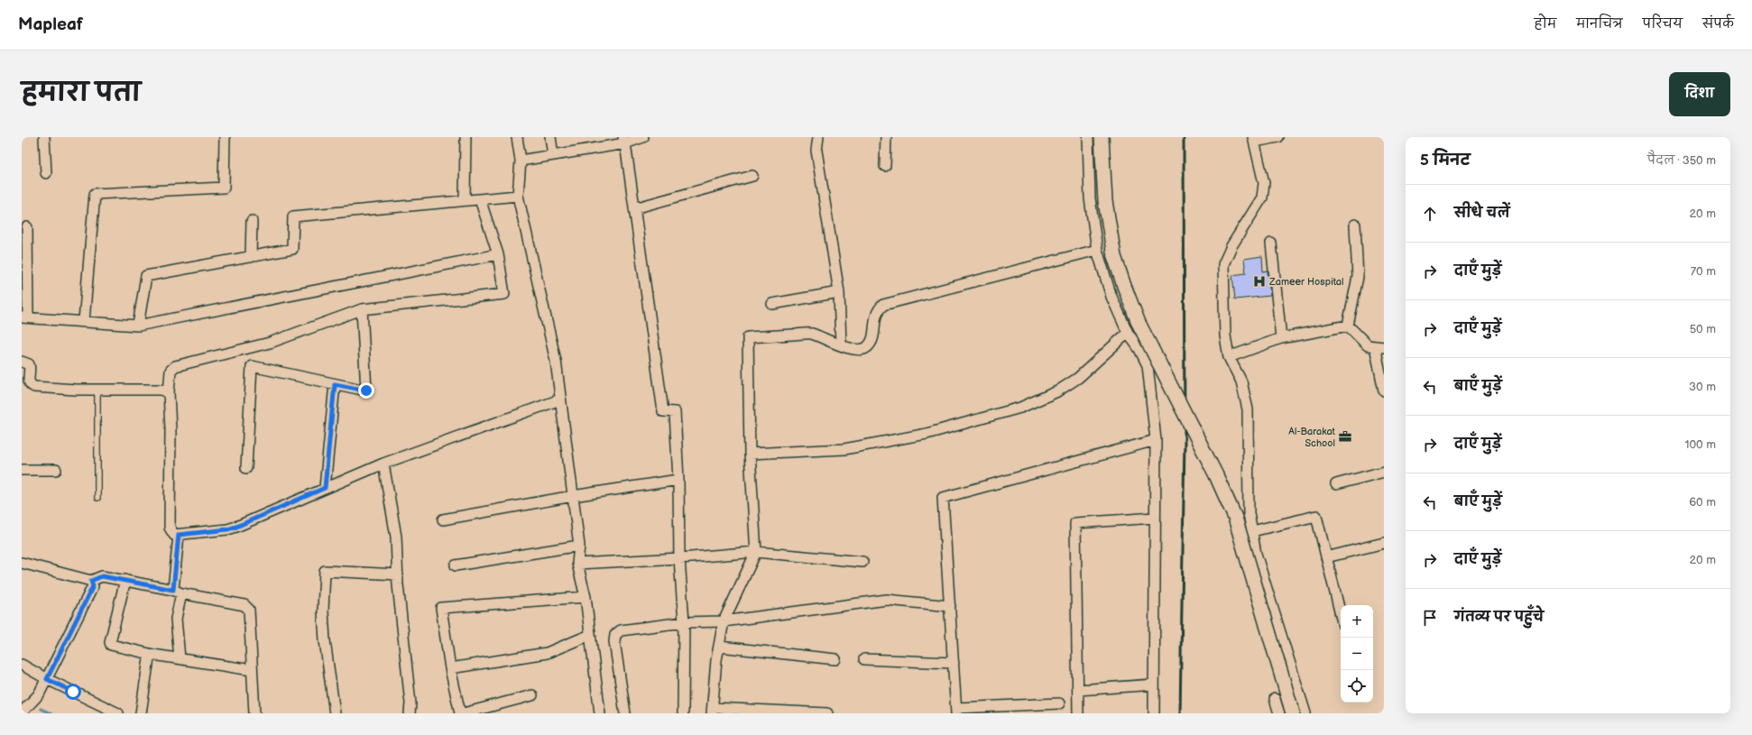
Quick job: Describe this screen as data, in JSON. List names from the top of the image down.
{
  "places": {
    "hospital": ["Zameer Hospital"],
    "office": ["Al-Barakat School"]
  },
  "page": {
    "header": "Mapleaf",
    "nav": [
      "होम",
      "मानचित्र",
      "परिचय",
      "संपर्क"
    ],
    "title": "हमारा पता",
    "buttons": "दिशा",
    "heading": ["5 मिनट", "पैदल · 350 m"],
    "list": [
      ["सीधे चलें", "20 m"],
      ["दाएँ मुड़ें", "70 m"],
      ["दाएँ मुड़ें", "50 m"],
      ["बाएँ मुड़ें", "30 m"],
      ["दाएँ मुड़ें", "100 m"],
      ["बाएँ मुड़ें", "60 m"],
      ["दाएँ मुड़ें", "20 m"],
      "गंतव्य पर पहुँचे"
    ],
    "map_buttons": ["+", "−"]
  }
}
